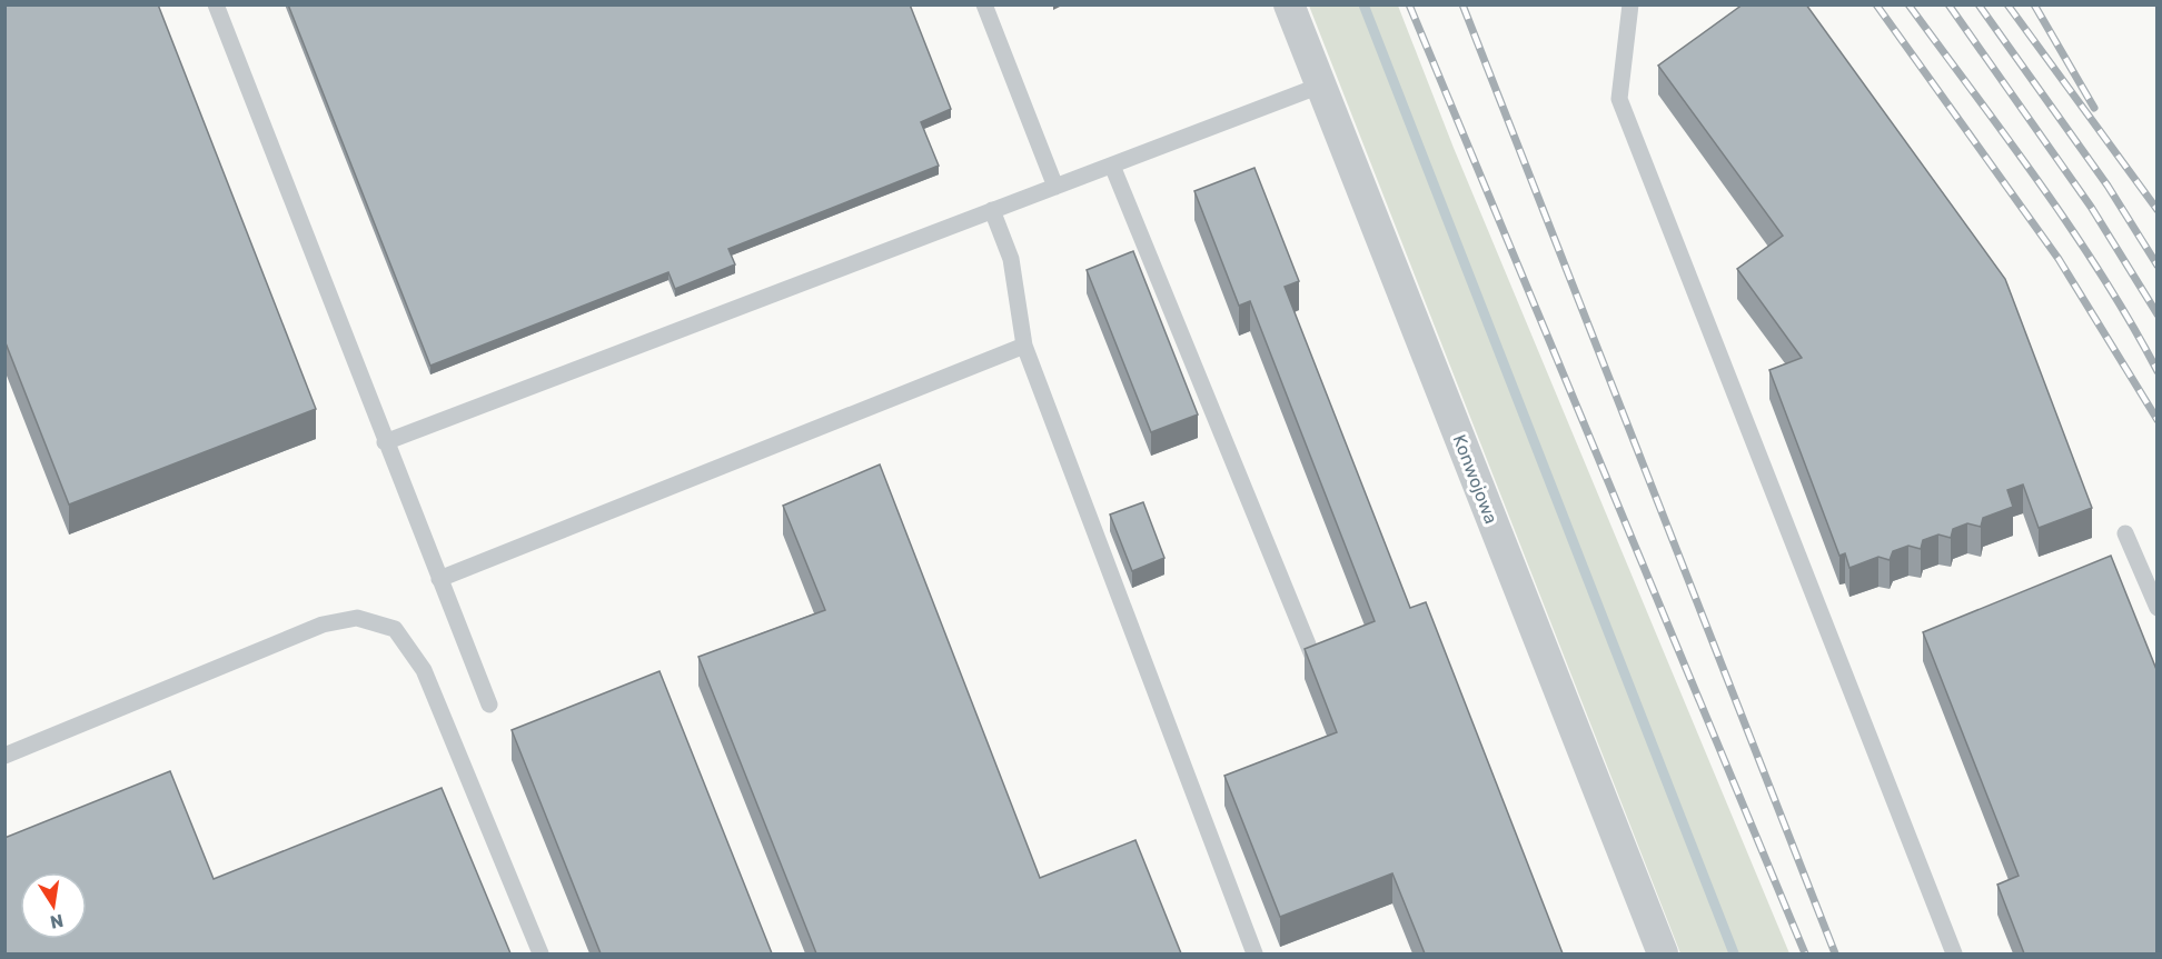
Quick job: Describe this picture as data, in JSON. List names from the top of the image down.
{
  "streets": {
    "street": ["Konwojowa"]
  },
  "north": "bottom"
}
